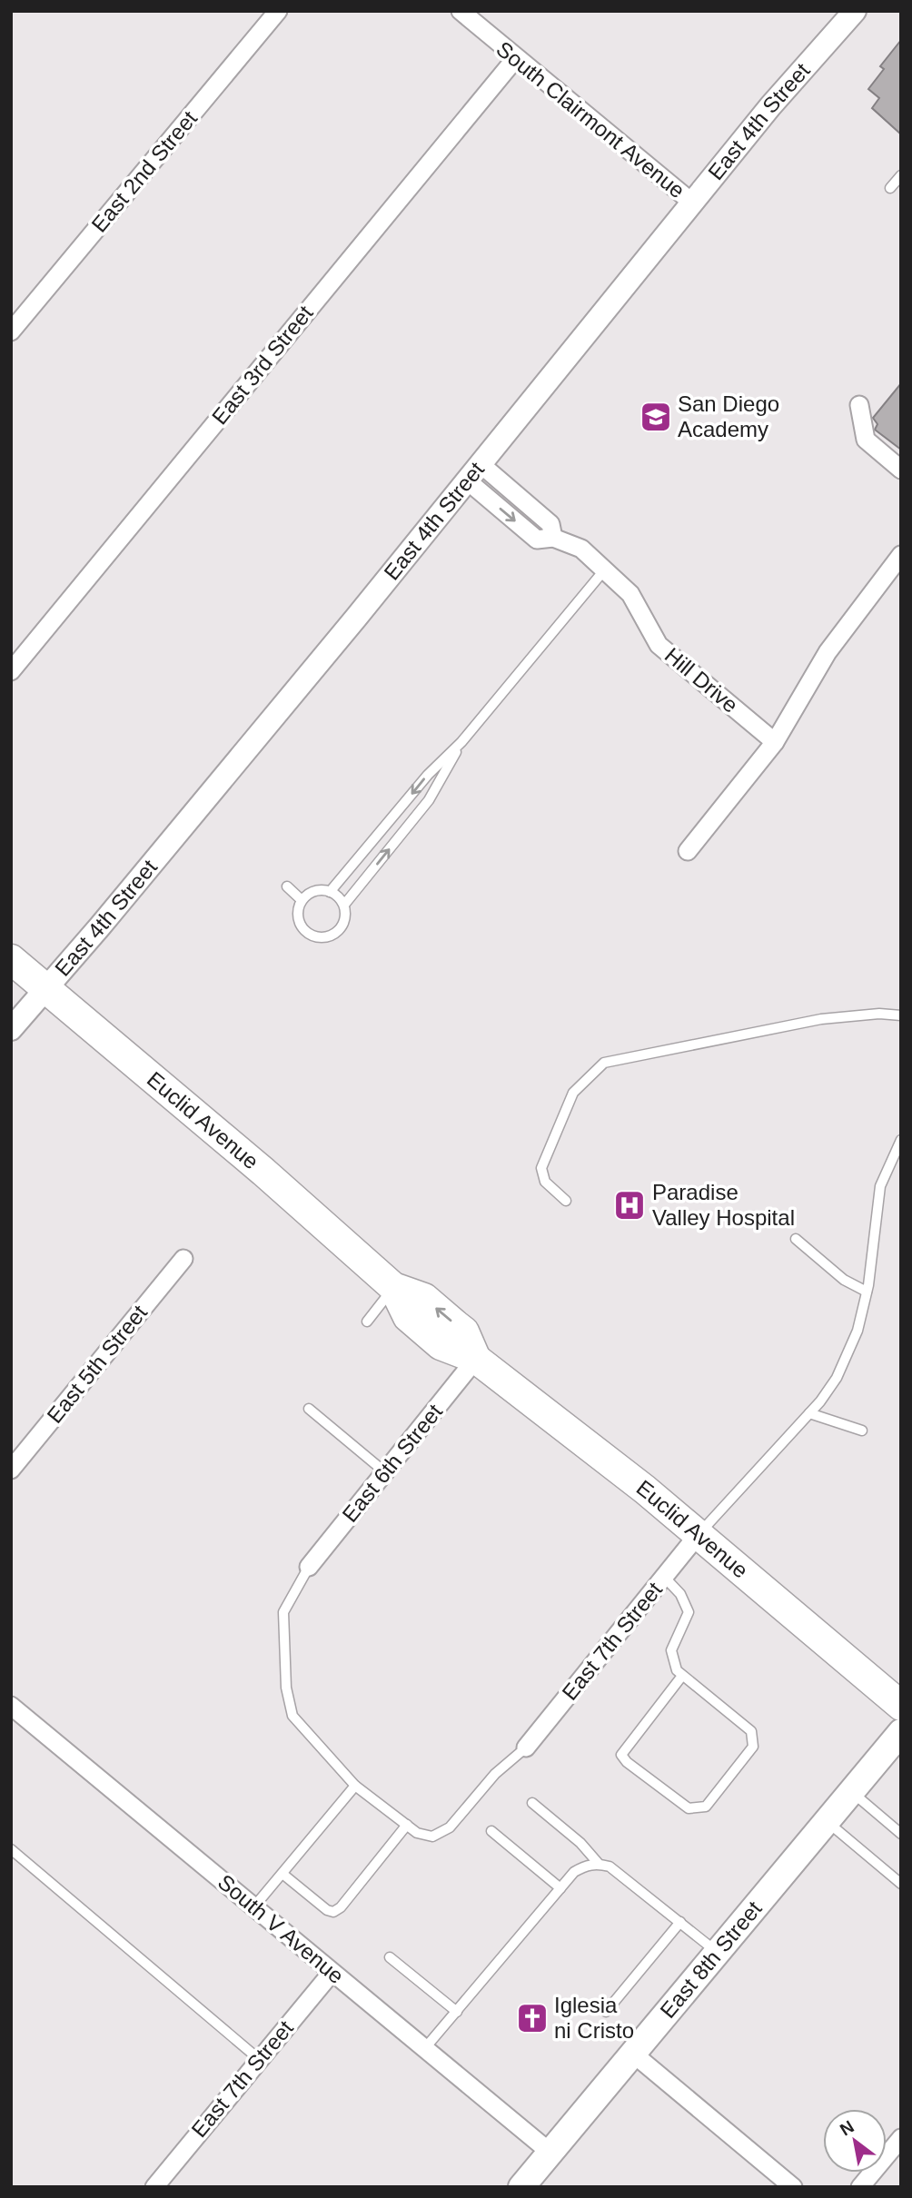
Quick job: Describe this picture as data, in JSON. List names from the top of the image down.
{
  "streets": {
    "main road": ["Euclid Avenue", "East 8th Street"],
    "street": [
      "South Clairmont Avenue",
      "East 4th Street",
      "East 2nd Street",
      "East 3rd Street",
      "Hill Drive",
      "East 5th Street",
      "East 6th Street",
      "East 7th Street",
      "South V Avenue"
    ]
  },
  "crossings": [
    ["South Clairmont Avenue", "East 4th Street"],
    ["South Clairmont Avenue", "East 3rd Street"],
    ["East 4th Street", "Hill Drive"],
    ["East 4th Street", "Euclid Avenue"],
    ["Euclid Avenue", "East 6th Street"],
    ["Euclid Avenue", "East 7th Street"],
    ["East 7th Street", "South V Avenue"],
    ["South V Avenue", "East 8th Street"]
  ],
  "places": {
    "school or university": ["San Diego Academy"],
    "hospital": ["Paradise Valley Hospital"],
    "church": ["Iglesia ni Cristo"]
  },
  "north": "top left"
}
